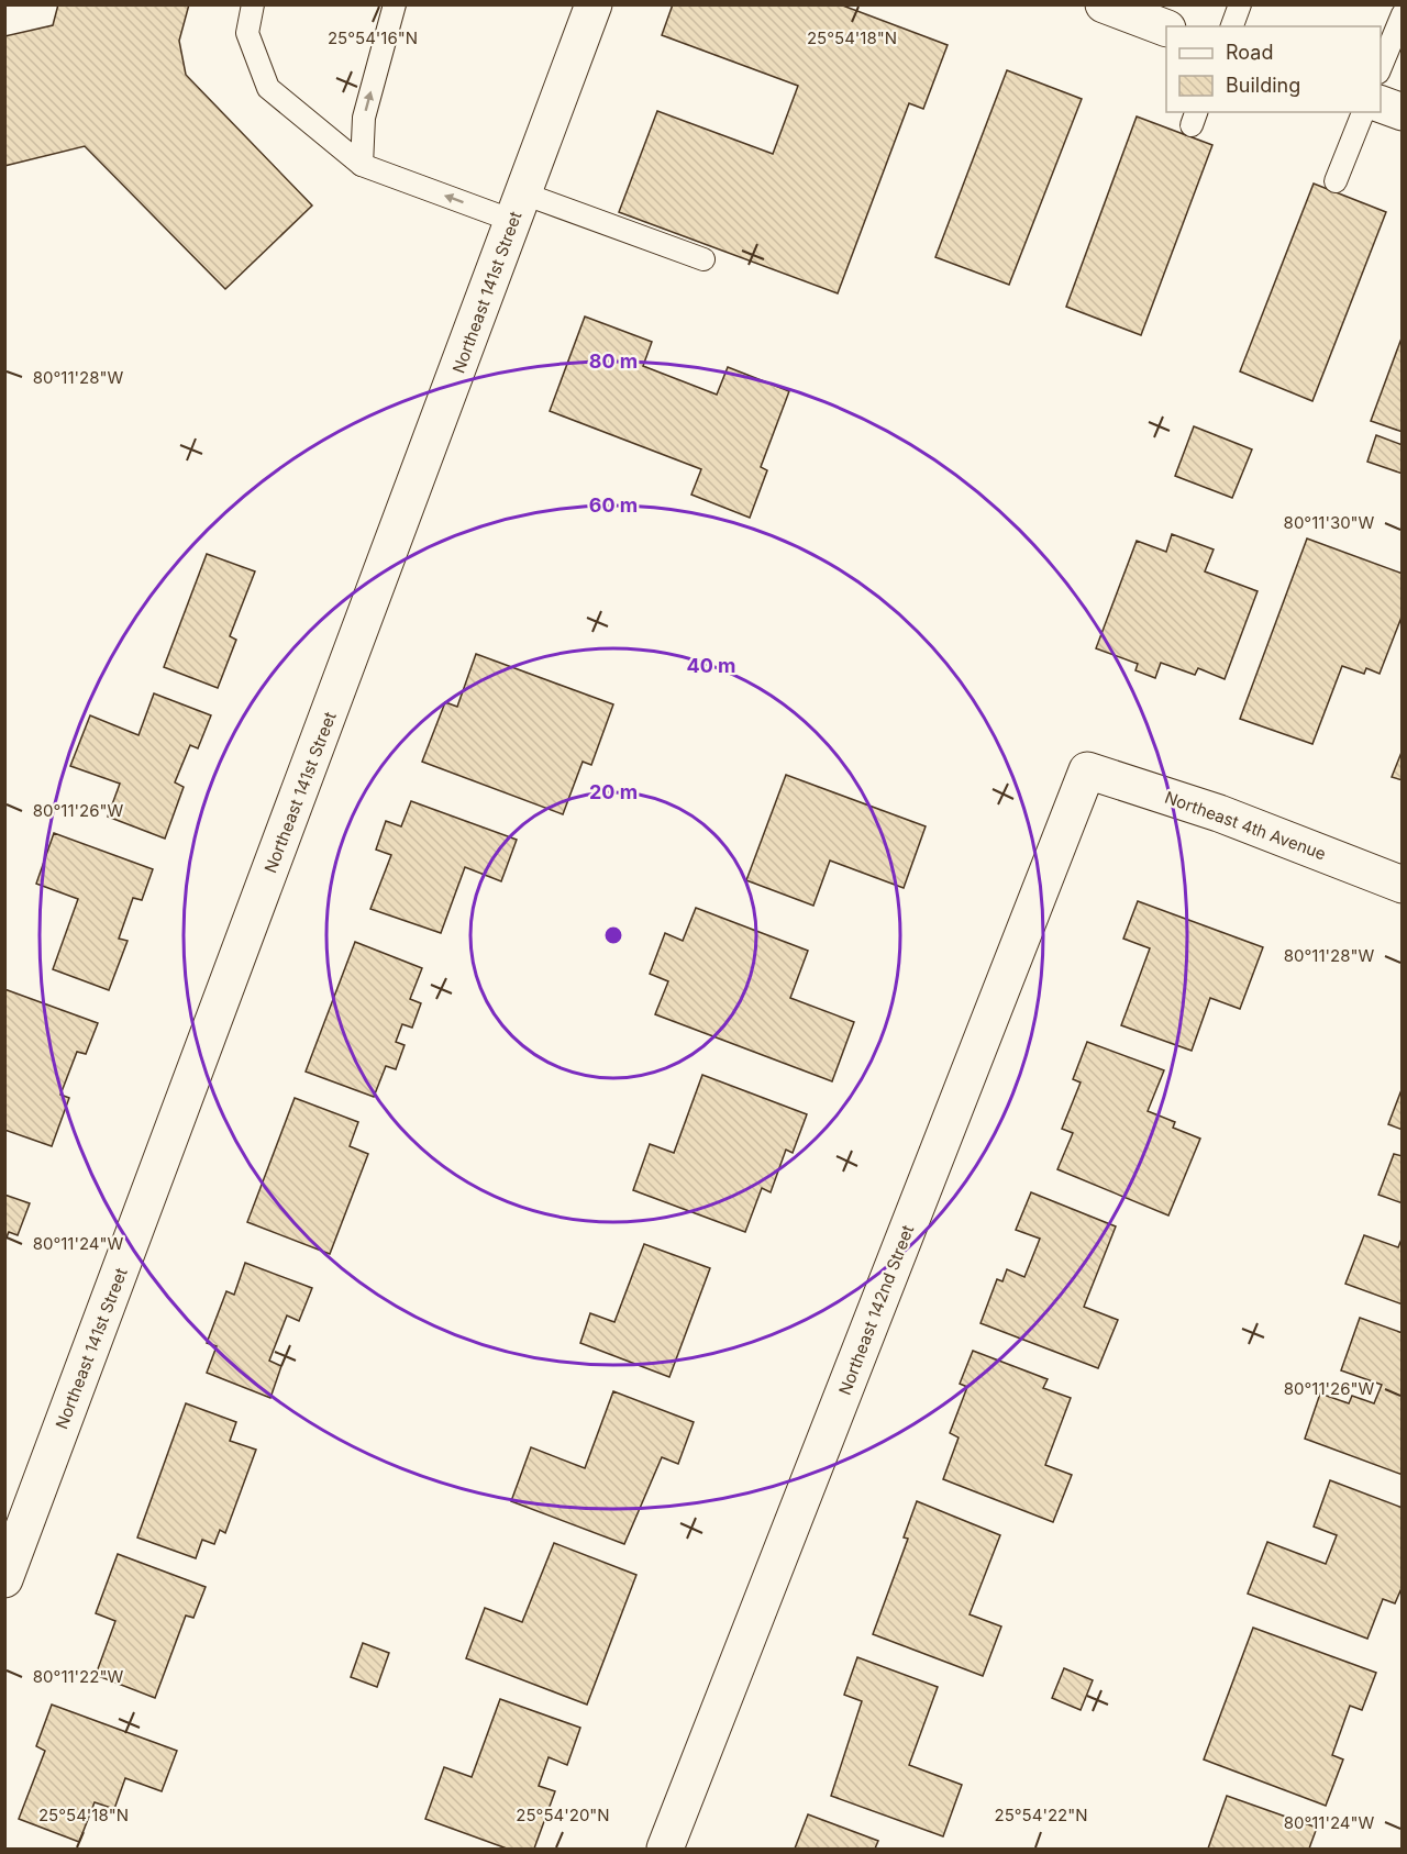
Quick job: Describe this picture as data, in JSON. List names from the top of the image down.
{
  "streets": {
    "street": ["Northeast 141st Street", "Northeast 4th Avenue", "Northeast 142nd Street"]
  },
  "crossings": [
    ["Northeast 4th Avenue", "Northeast 142nd Street"]
  ],
  "legend": ["Road", "Building"],
  "coordinates": [
    "25°54'16\"N",
    "25°54'18\"N",
    "80°11'28\"W",
    "80°11'30\"W",
    "80°11'26\"W",
    "80°11'24\"W",
    "80°11'22\"W",
    "25°54'20\"N",
    "25°54'22\"N"
  ],
  "rings": [
    "80 m",
    "60 m",
    "40 m",
    "20 m"
  ]
}
